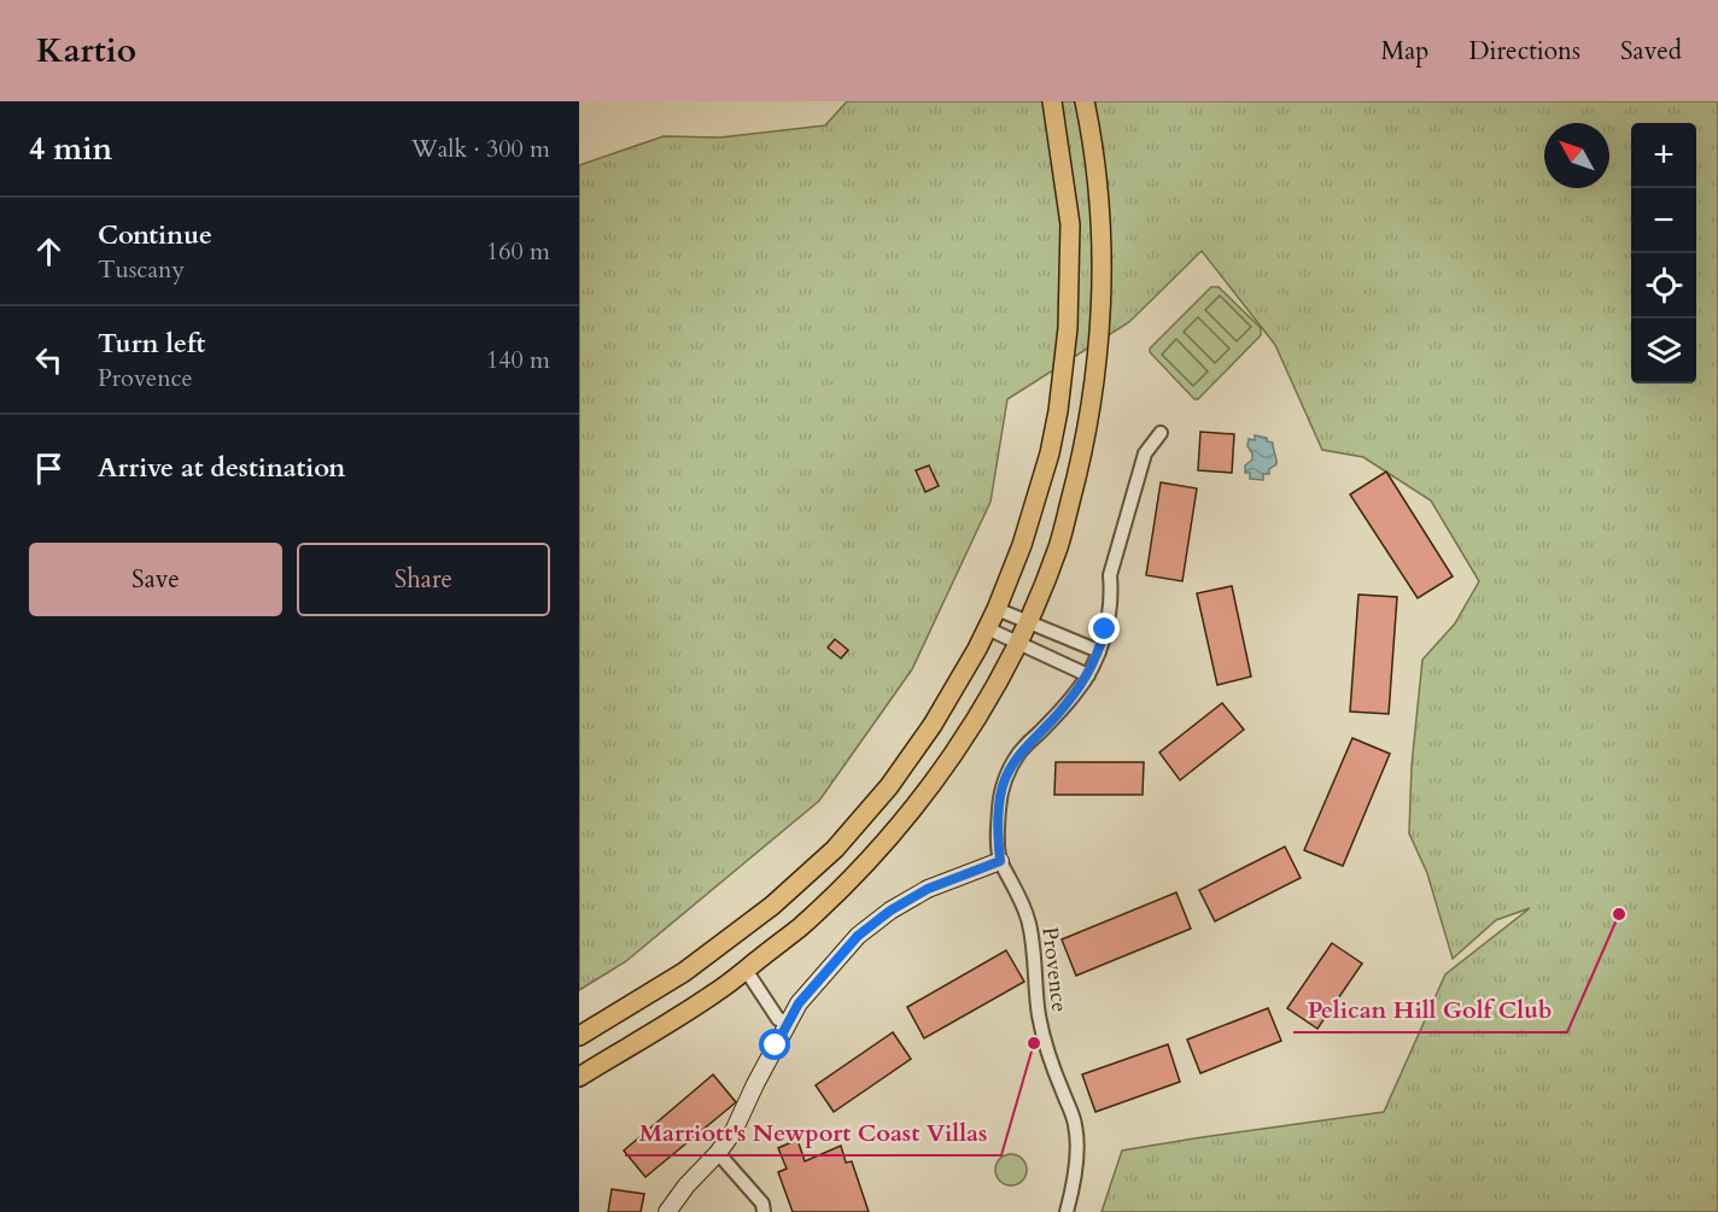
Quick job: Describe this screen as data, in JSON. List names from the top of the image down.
{
  "streets": {
    "street": ["Provence"]
  },
  "places": ["Pelican Hill Golf Club", "Marriott's Newport Coast Villas"],
  "north": "top left",
  "page": {
    "header": "Kartio",
    "nav": ["Map", "Directions", "Saved"],
    "heading": ["4 min", "Walk · 300 m"],
    "map_buttons": ["+", "−"],
    "list": [
      ["Continue", "Tuscany", "160 m"],
      ["Turn left", "Provence", "140 m"],
      "Arrive at destination"
    ],
    "buttons": ["Save", "Share"]
  }
}
